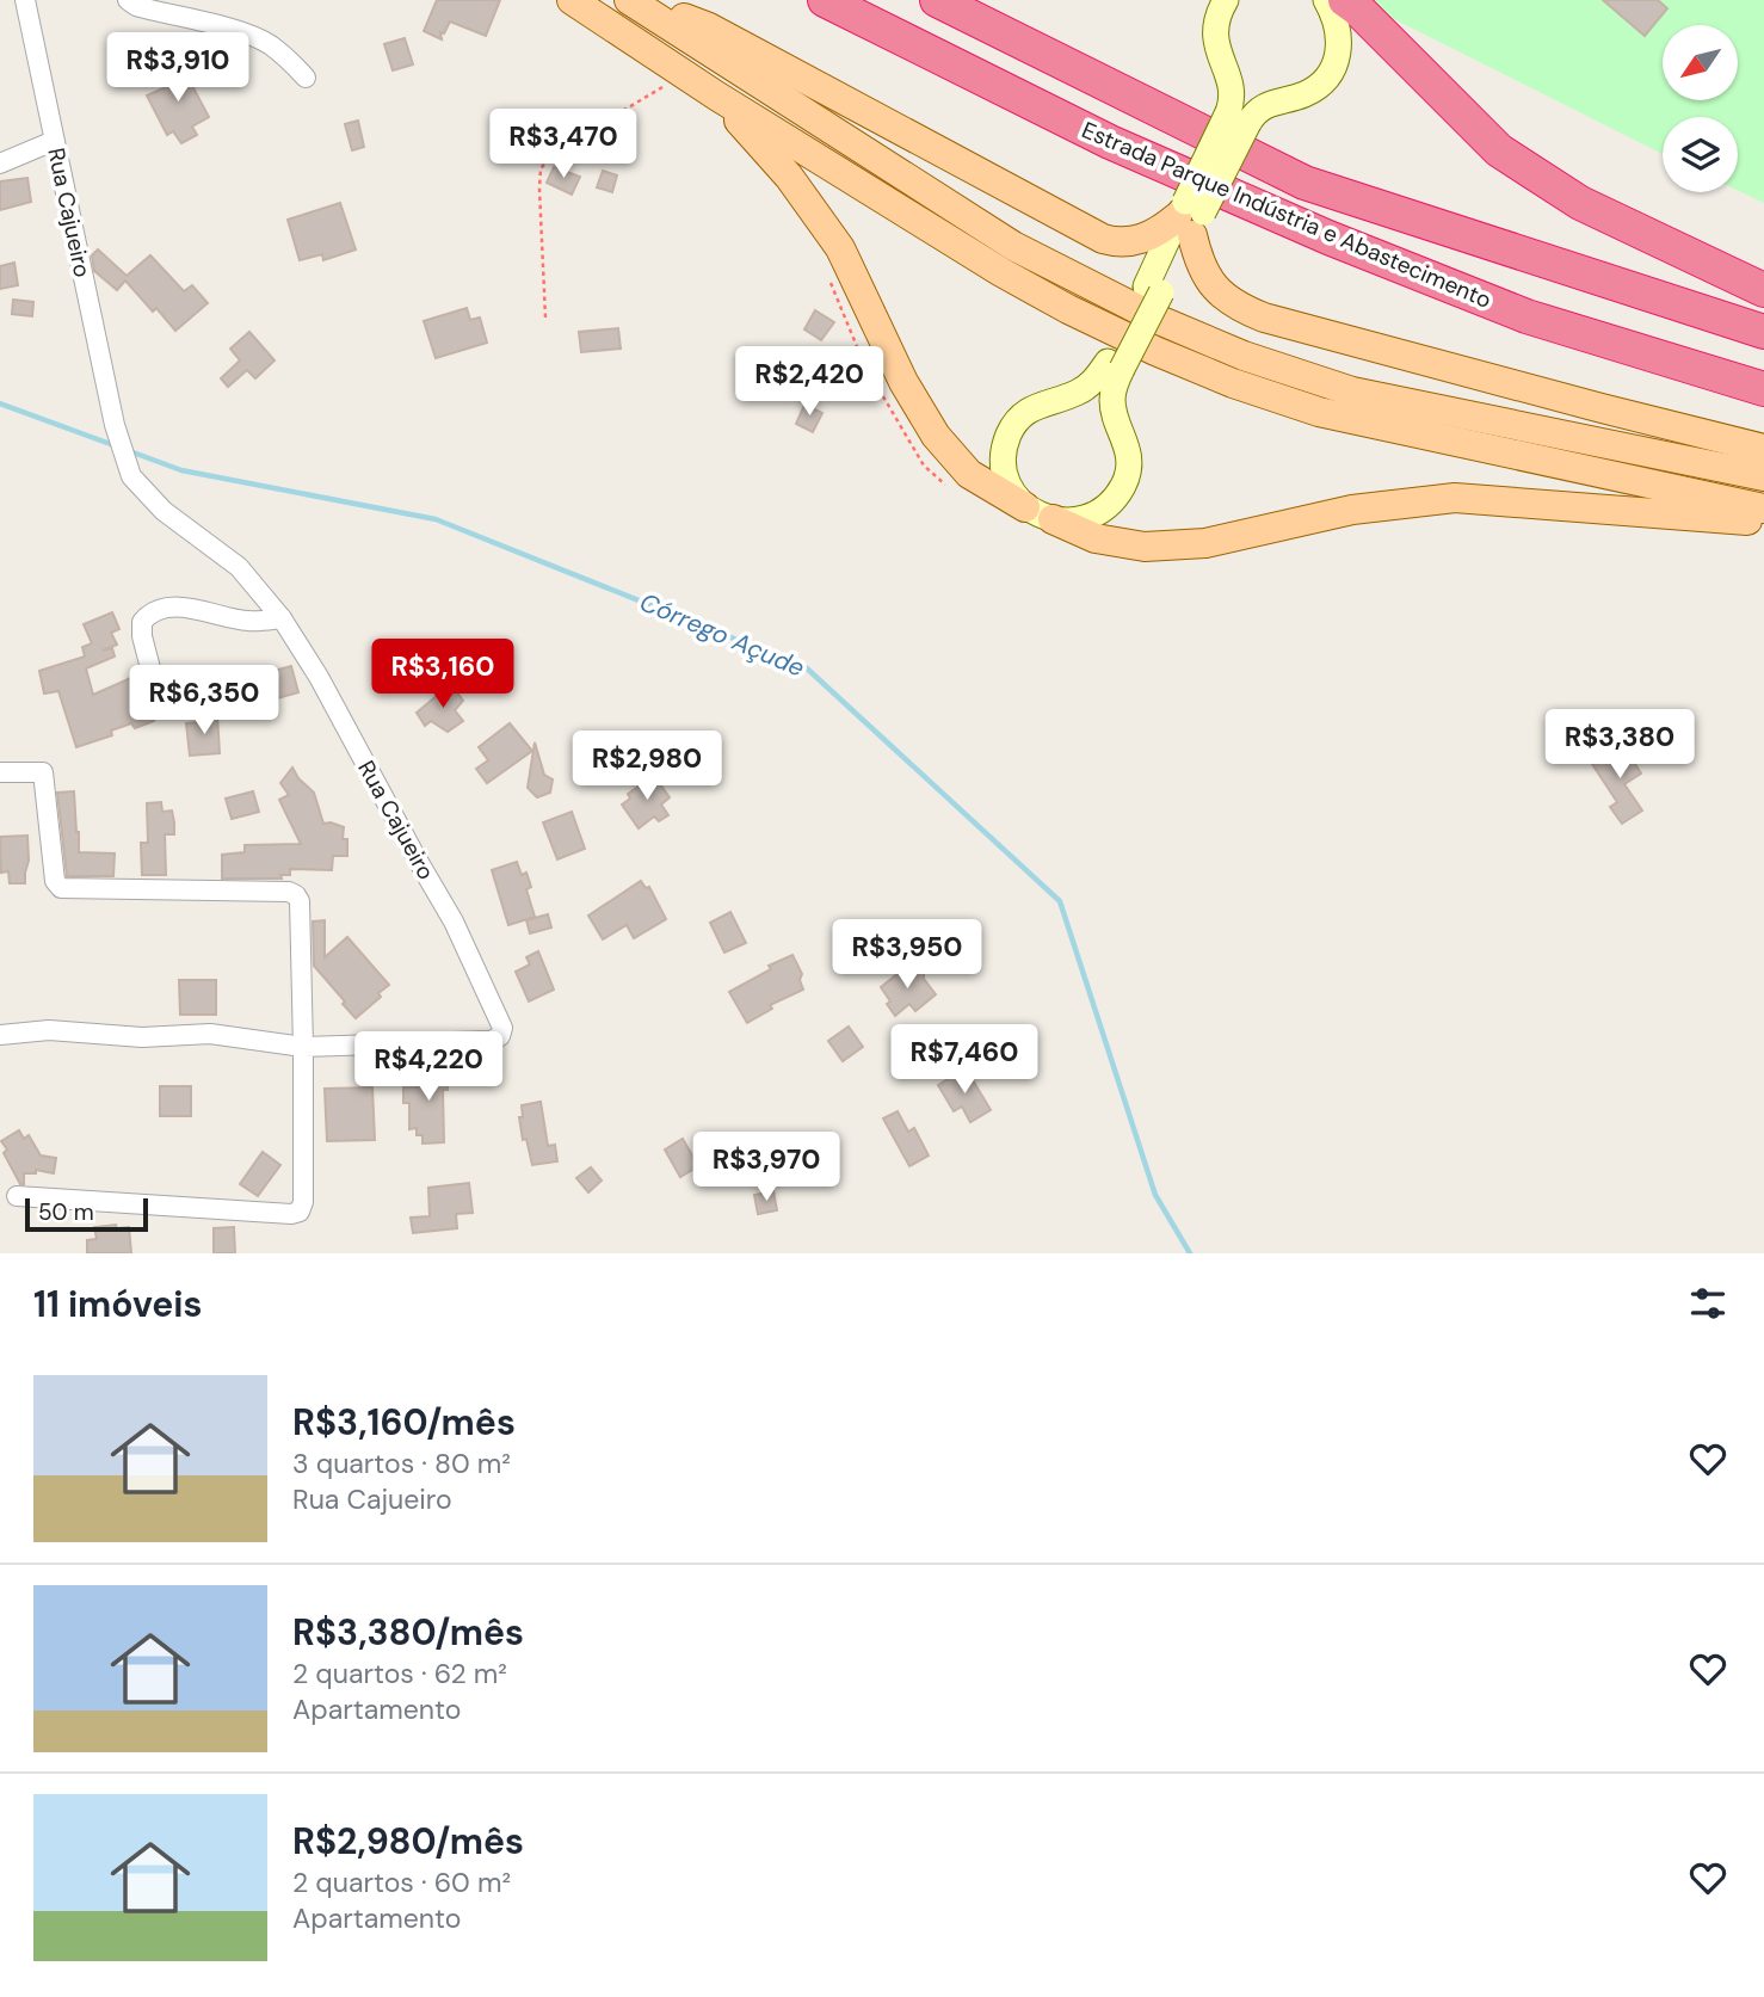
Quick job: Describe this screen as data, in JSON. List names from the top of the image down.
{
  "streets": {
    "highway": ["Estrada Parque Indústria e Abastecimento"],
    "street": ["Rua Cajueiro"]
  },
  "water": ["Córrego Açude"],
  "scale_bar": "50 m",
  "north": "bottom left",
  "page": {
    "price": [
      "R$3,910",
      "R$3,470",
      "R$2,420",
      "R$3,160",
      "R$6,350",
      "R$3,380",
      "R$2,980",
      "R$3,950",
      "R$7,460",
      "R$4,220",
      "R$3,970"
    ],
    "scale": "50 m",
    "heading": "11 imóveis",
    "list": [
      {
        "name": "R$3,160/mês",
        "note": "3 quartos · 80 m² · Rua Cajueiro"
      },
      {
        "name": "R$3,380/mês",
        "note": "2 quartos · 62 m² · Apartamento"
      },
      {
        "name": "R$2,980/mês",
        "note": "2 quartos · 60 m² · Apartamento"
      }
    ]
  }
}
